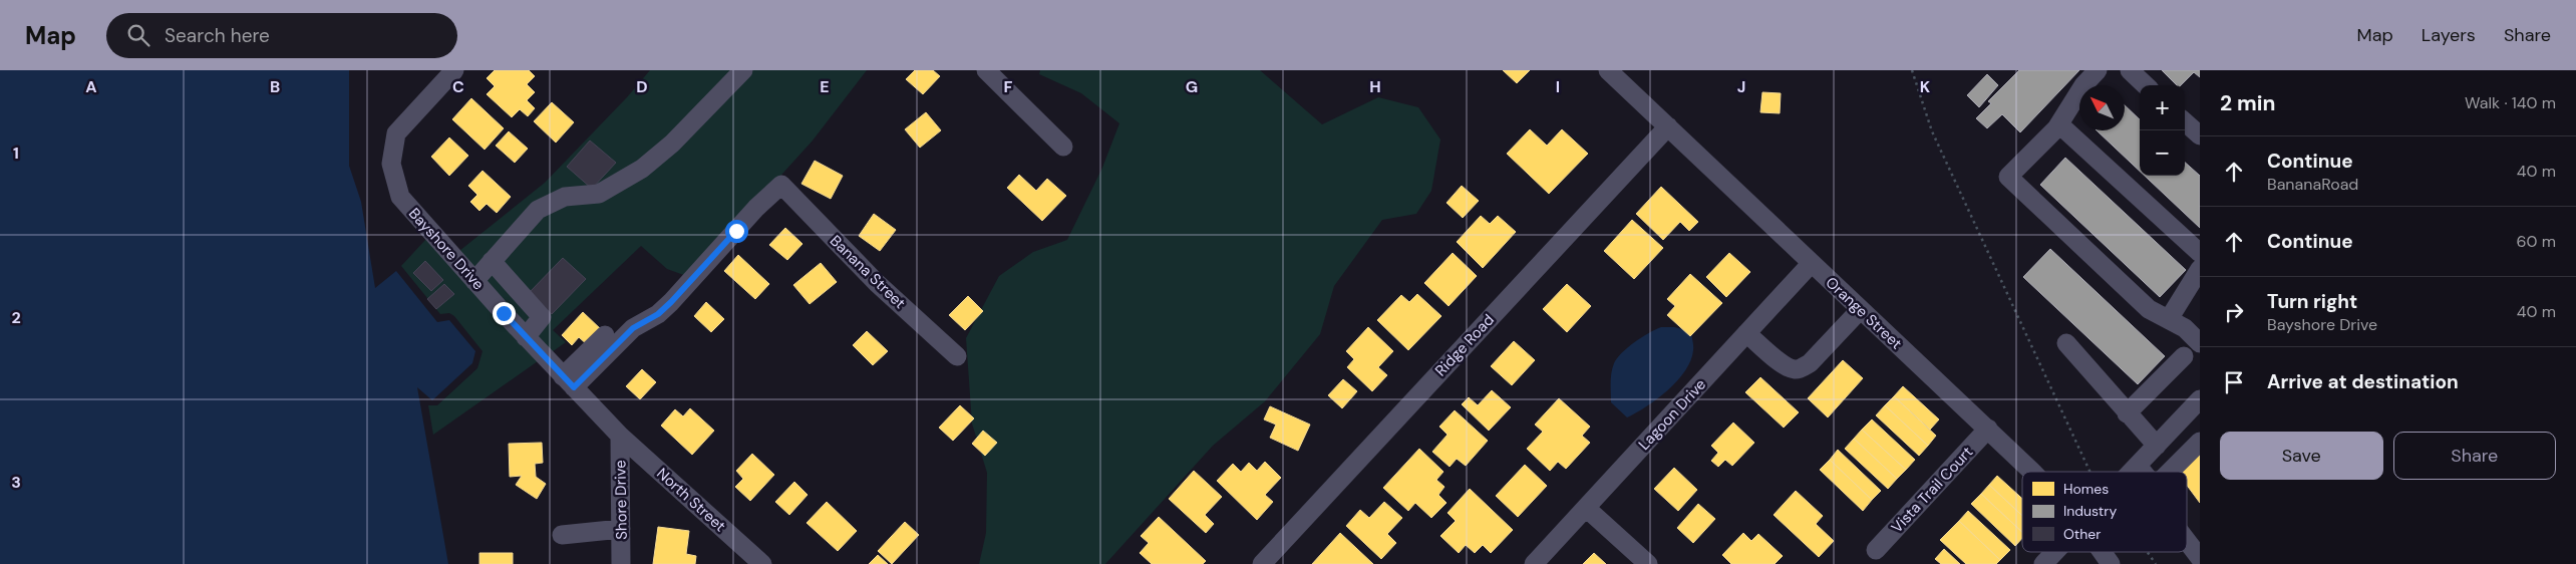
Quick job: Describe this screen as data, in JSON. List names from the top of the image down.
{
  "streets": {
    "street": [
      "Bayshore Drive",
      "Banana Street",
      "Orange Street",
      "Ridge Road",
      "Lagoon Drive",
      "Vista Trail Court",
      "Shore Drive",
      "North Street"
    ]
  },
  "crossings": [
    ["Bayshore Drive", "Banana Street"],
    ["Bayshore Drive", "Shore Drive"],
    ["Bayshore Drive", "North Street"],
    ["Orange Street", "Ridge Road"],
    ["Orange Street", "Lagoon Drive"],
    ["Orange Street", "Vista Trail Court"],
    ["Shore Drive", "North Street"]
  ],
  "legend": ["Homes", "Industry", "Other"],
  "north": "top left",
  "page": {
    "header": "Map",
    "search": "Search here",
    "nav": ["Map", "Layers", "Share"],
    "heading": ["2 min", "Walk · 140 m"],
    "map_buttons": ["+", "−"],
    "list": [
      ["Continue", "BananaRoad", "40 m"],
      ["Continue", "60 m"],
      ["Turn right", "Bayshore Drive", "40 m"],
      "Arrive at destination"
    ],
    "buttons": ["Save", "Share"]
  },
  "grid": {
    "columns": [
      "A",
      "B",
      "C",
      "D",
      "E",
      "F",
      "G",
      "H",
      "I",
      "J",
      "K"
    ],
    "rows": ["1", "2", "3"]
  }
}
